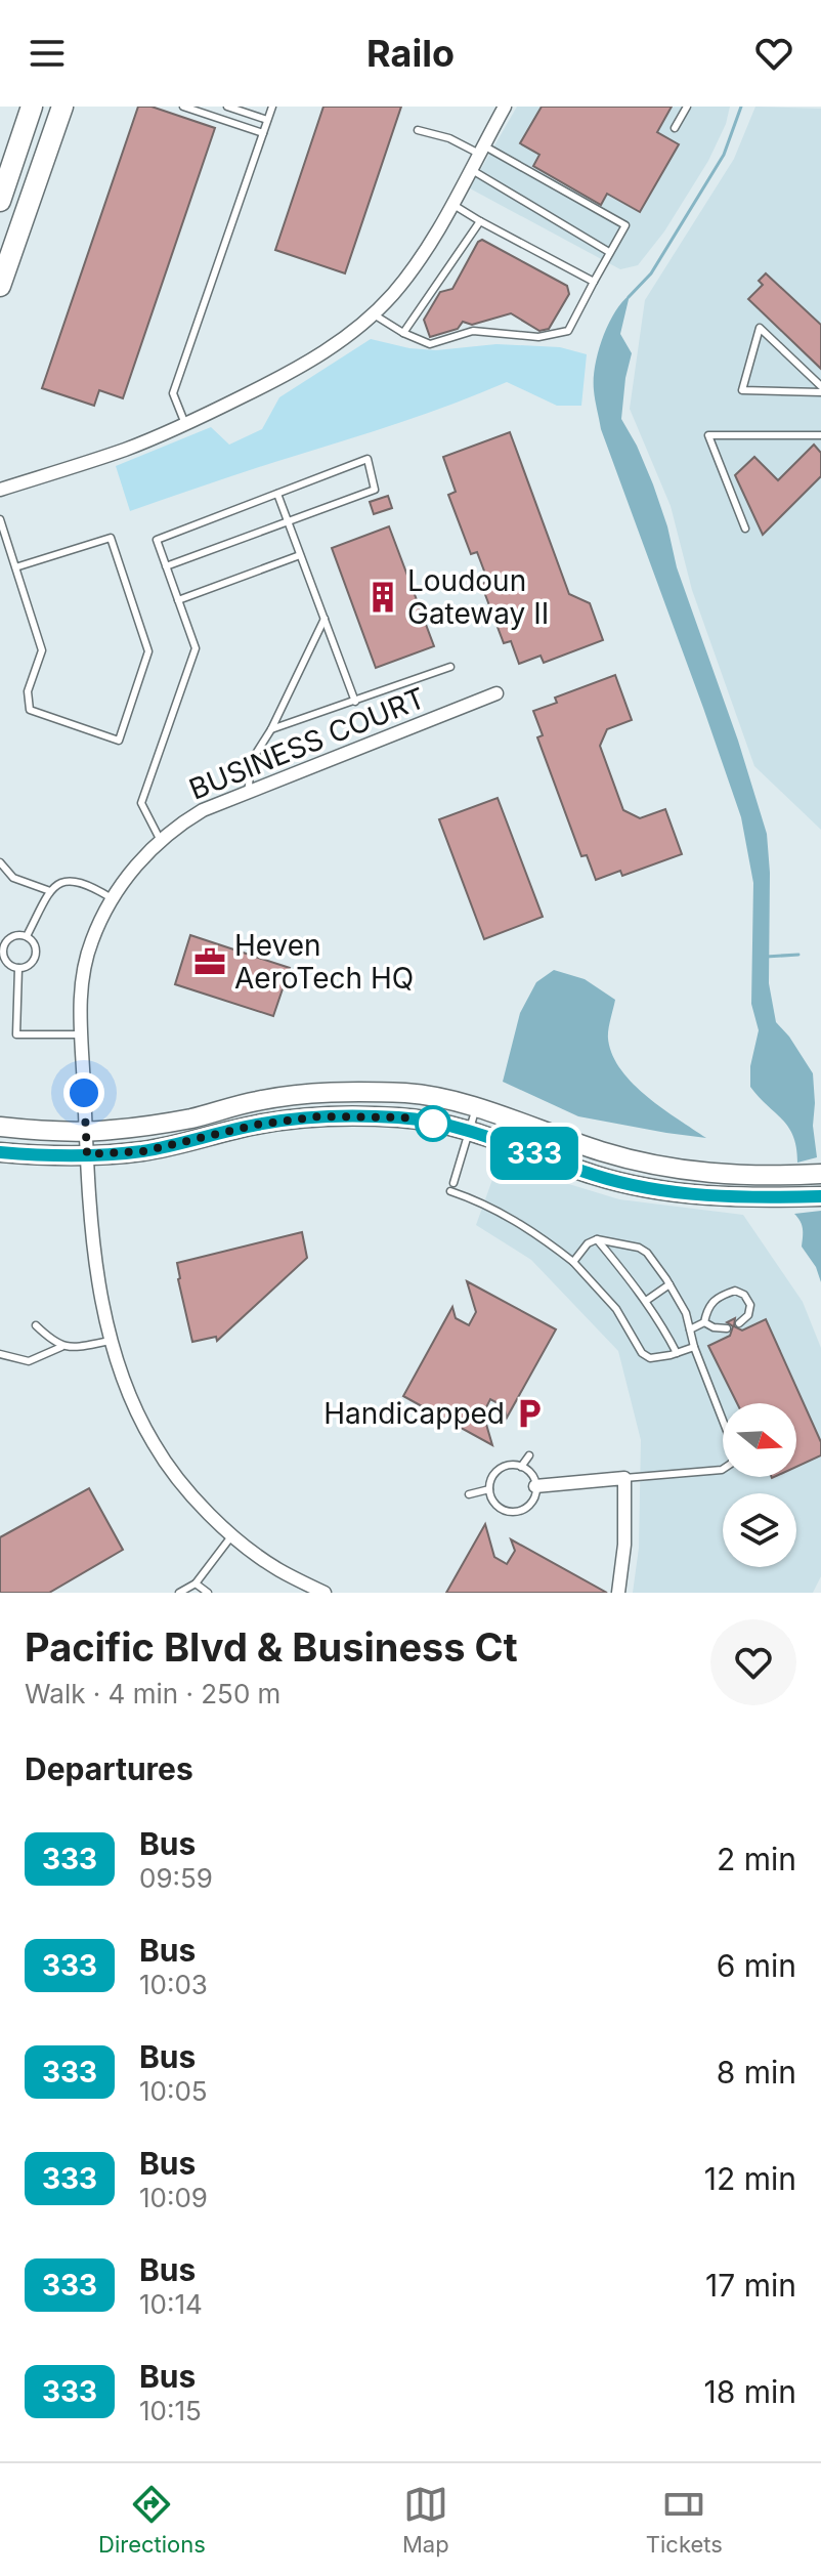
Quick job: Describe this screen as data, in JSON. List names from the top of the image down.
{
  "streets": {
    "street": ["BUSINESS COURT"]
  },
  "places": {
    "building": ["Loudoun Gateway II"],
    "office": ["Heven AeroTech HQ"],
    "parking": ["Handicapped"]
  },
  "lines": ["bus line 333"],
  "north": "right",
  "page": {
    "header": "Railo",
    "on_map": "333",
    "heading": [
      ["Pacific Blvd & Business Ct", "Walk · 4 min · 250 m"],
      "Departures"
    ],
    "list": [
      {
        "mark": "333",
        "name": "Bus",
        "note": "09:59",
        "value": "2 min"
      },
      {
        "mark": "333",
        "name": "Bus",
        "note": "10:03",
        "value": "6 min"
      },
      {
        "mark": "333",
        "name": "Bus",
        "note": "10:05",
        "value": "8 min"
      },
      {
        "mark": "333",
        "name": "Bus",
        "note": "10:09",
        "value": "12 min"
      },
      {
        "mark": "333",
        "name": "Bus",
        "note": "10:14",
        "value": "17 min"
      },
      {
        "mark": "333",
        "name": "Bus",
        "note": "10:15",
        "value": "18 min"
      }
    ],
    "tabs": ["Directions", "Map", "Tickets"]
  }
}
